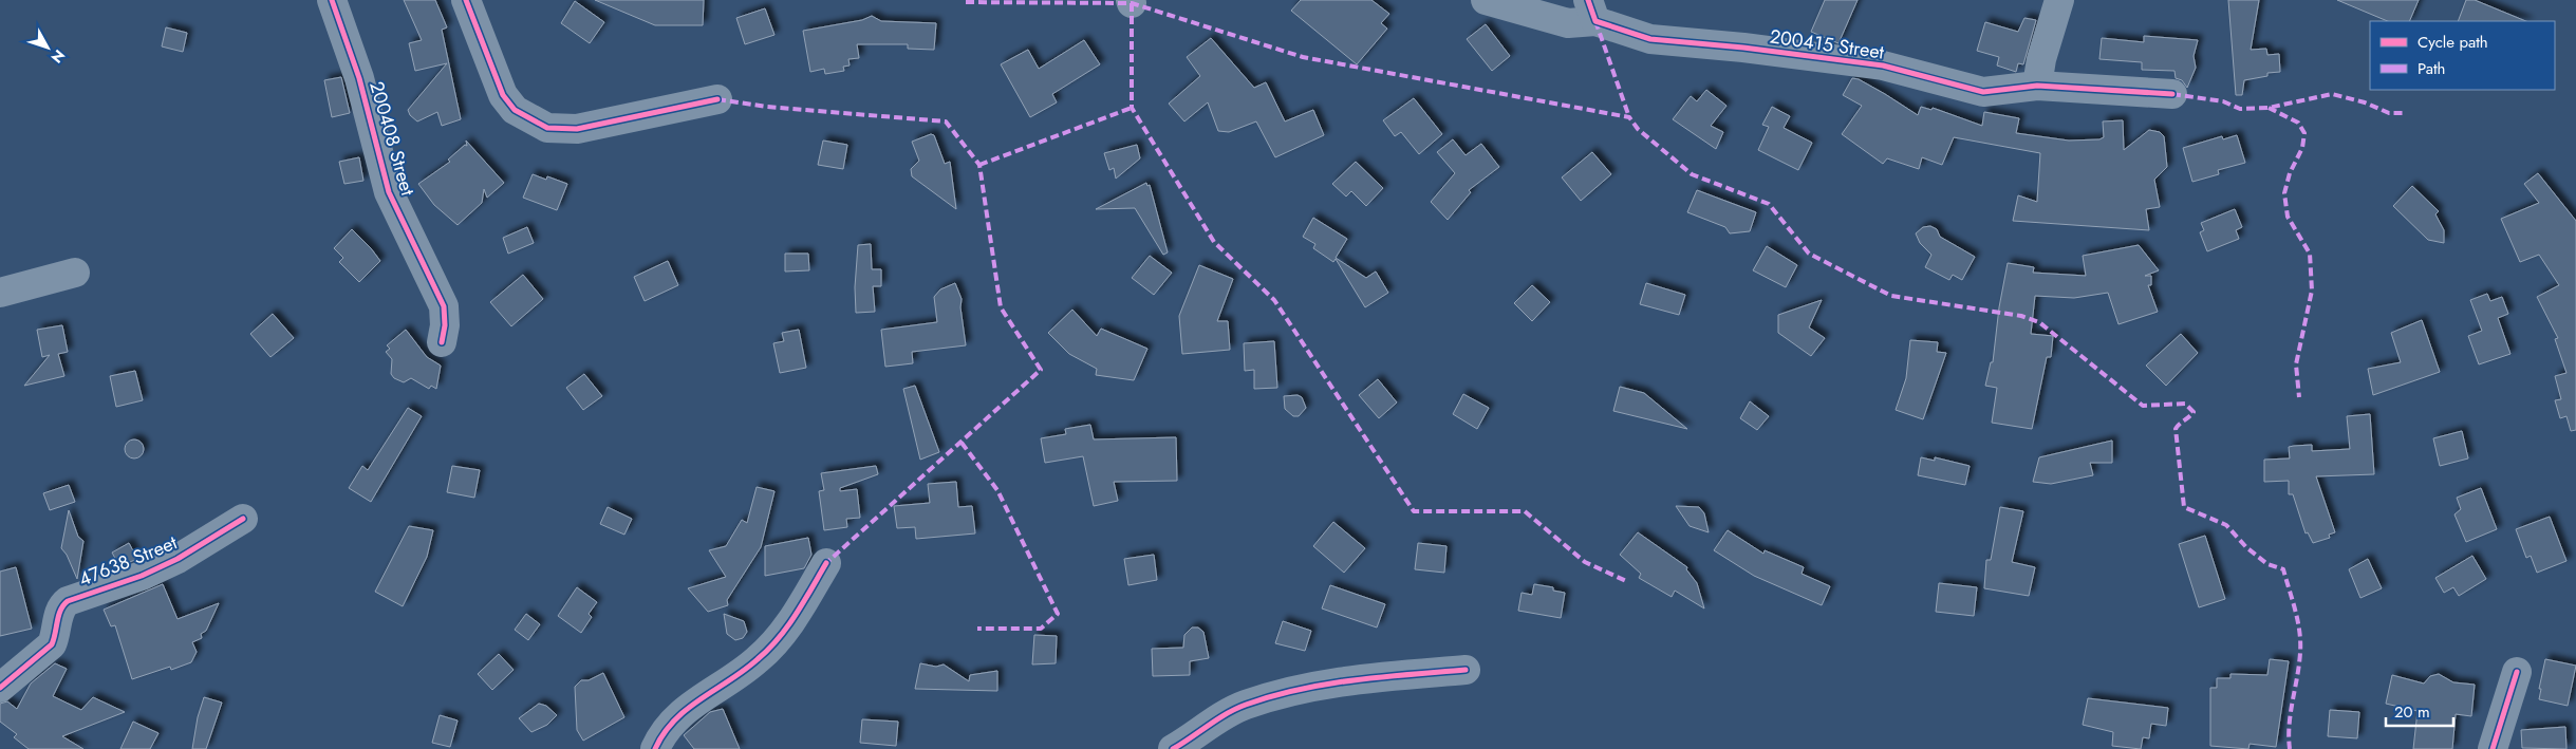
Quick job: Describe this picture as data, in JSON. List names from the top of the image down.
{
  "streets": {
    "street": ["200415 Street", "200408 Street", "47638 Street"]
  },
  "legend": ["Cycle path", "Path"],
  "scale_bar": "20 m",
  "north": "bottom right"
}
